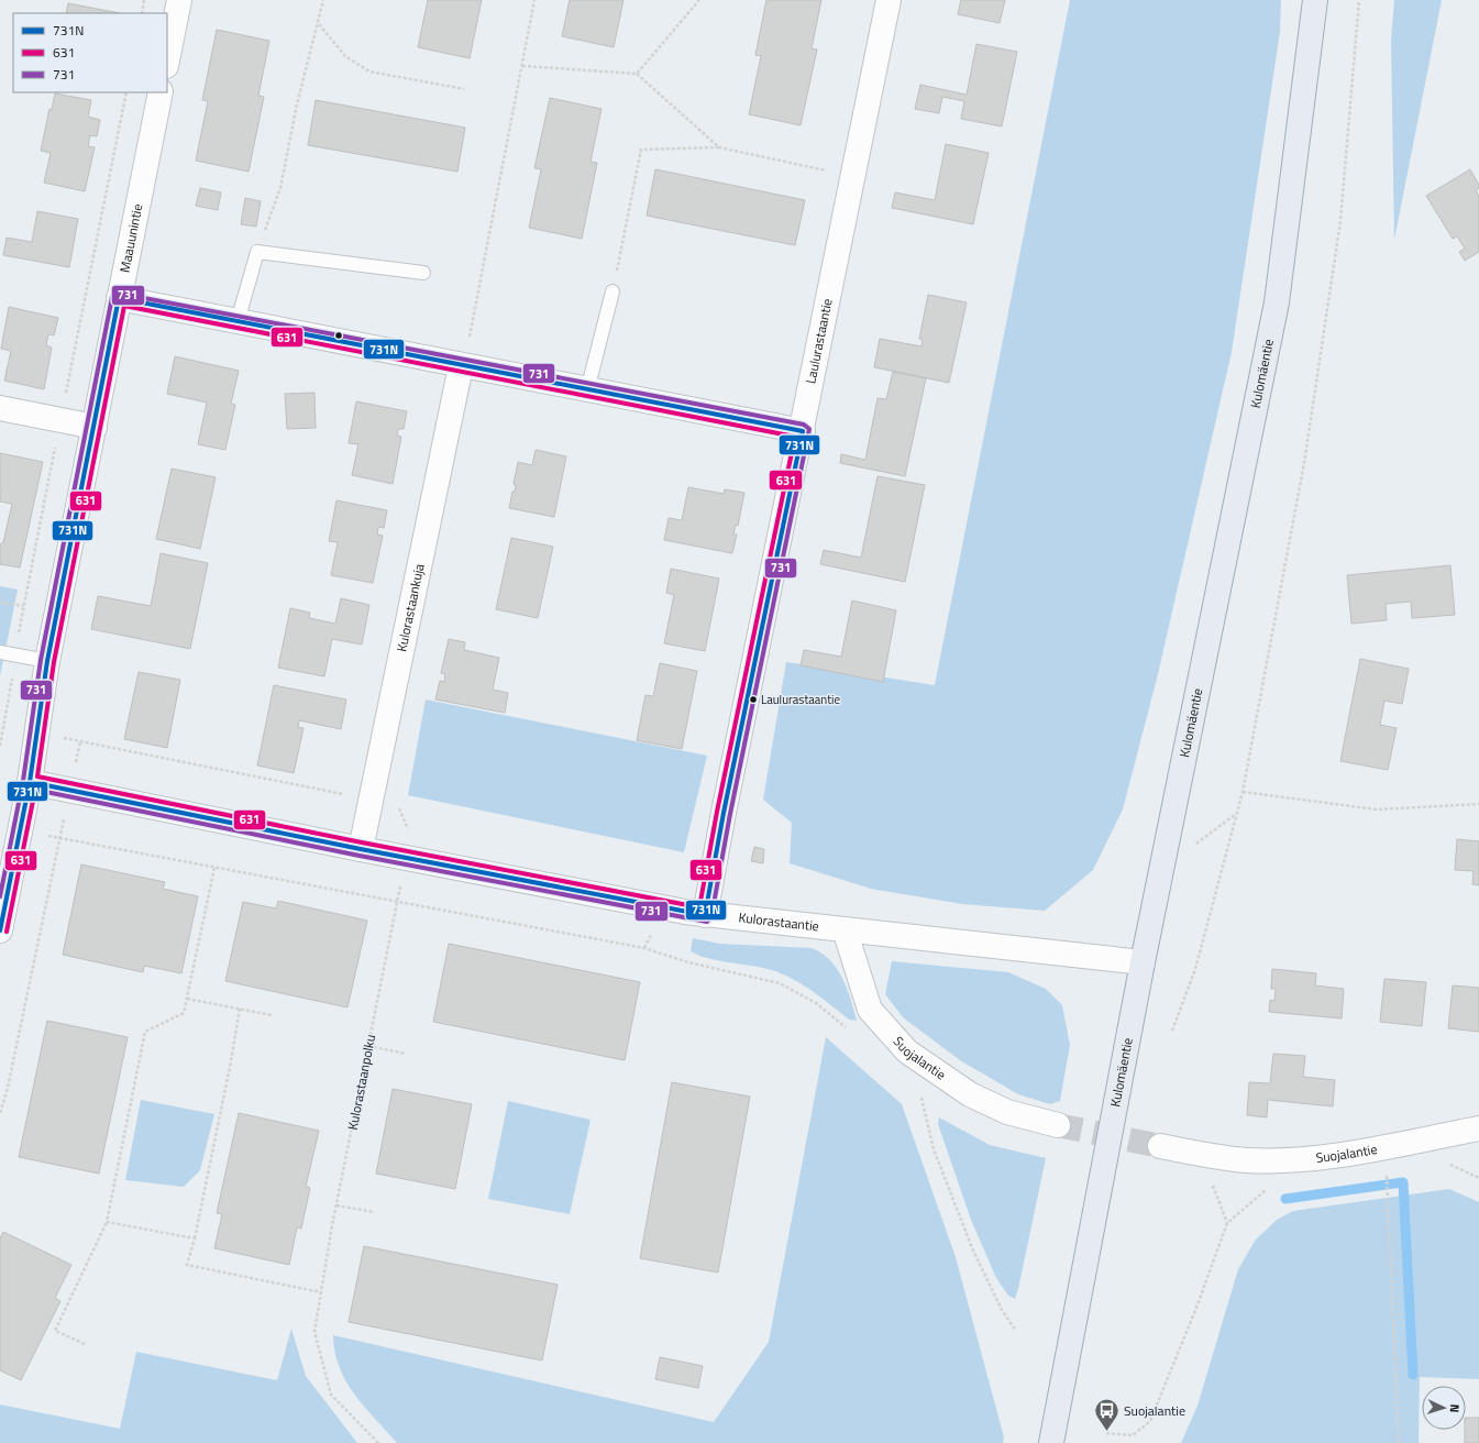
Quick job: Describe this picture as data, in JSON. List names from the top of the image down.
{
  "streets": {
    "main road": ["Kulomäentie"],
    "street": [
      "Maauunintie",
      "Laulurastaantie",
      "Kulorastaankuja",
      "Kulorastaantie",
      "Suojalantie"
    ],
    "path": ["Kulorastaanpolku"]
  },
  "crossings": [
    ["Maauunintie", "Kulorastaantie"],
    ["Laulurastaantie", "Kulorastaantie"],
    ["Kulomäentie", "Kulorastaantie"],
    ["Kulorastaankuja", "Kulorastaantie"],
    ["Kulorastaantie", "Suojalantie"],
    ["Kulorastaantie", "Kulorastaanpolku"]
  ],
  "places": {
    "other": ["Laulurastaantie"],
    "bus stop": ["Suojalantie"]
  },
  "lines": ["transit line 731", "transit line 731N", "transit line 631"],
  "legend": ["731N", "631", "731"],
  "north": "right"
}
